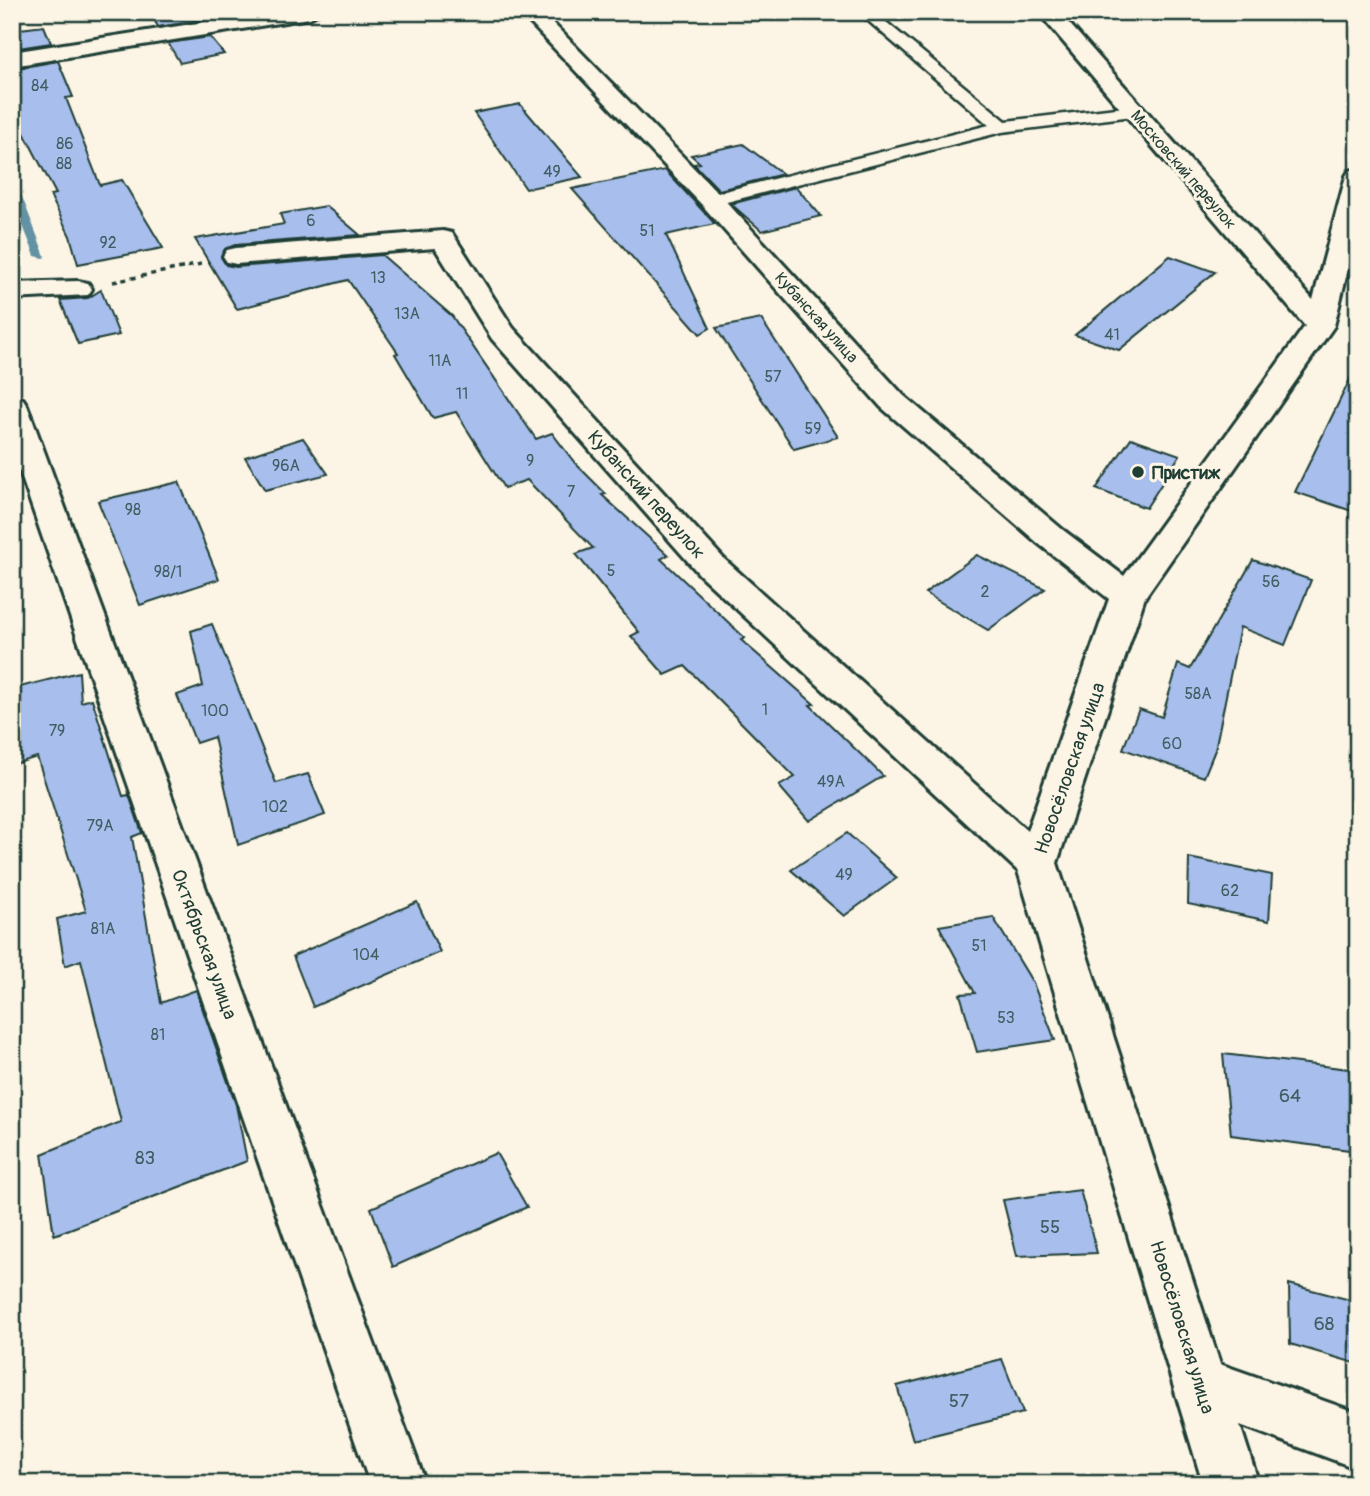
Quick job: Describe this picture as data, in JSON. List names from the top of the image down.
{
  "streets": {
    "street": [
      "Московский переулок",
      "Кубанская улица",
      "Кубанский переулок",
      "Новосёловская улица",
      "Октябрьская улица"
    ]
  },
  "crossings": [
    ["Московский переулок", "Новосёловская улица"],
    ["Кубанская улица", "Новосёловская улица"],
    ["Кубанский переулок", "Новосёловская улица"]
  ],
  "places": ["Пристиж"],
  "house_numbers": [
    "84",
    "86",
    "88",
    "49",
    "6",
    "51",
    "92",
    "13",
    "13А",
    "41",
    "11А",
    "57",
    "11",
    "59",
    "9",
    "96А",
    "7",
    "98",
    "5",
    "98/1",
    "56",
    "2",
    "58А",
    "1",
    "100",
    "79",
    "60",
    "49А",
    "102",
    "79А",
    "49",
    "62",
    "81А",
    "51",
    "104",
    "53",
    "81",
    "64",
    "83",
    "55",
    "68",
    "57"
  ]
}
